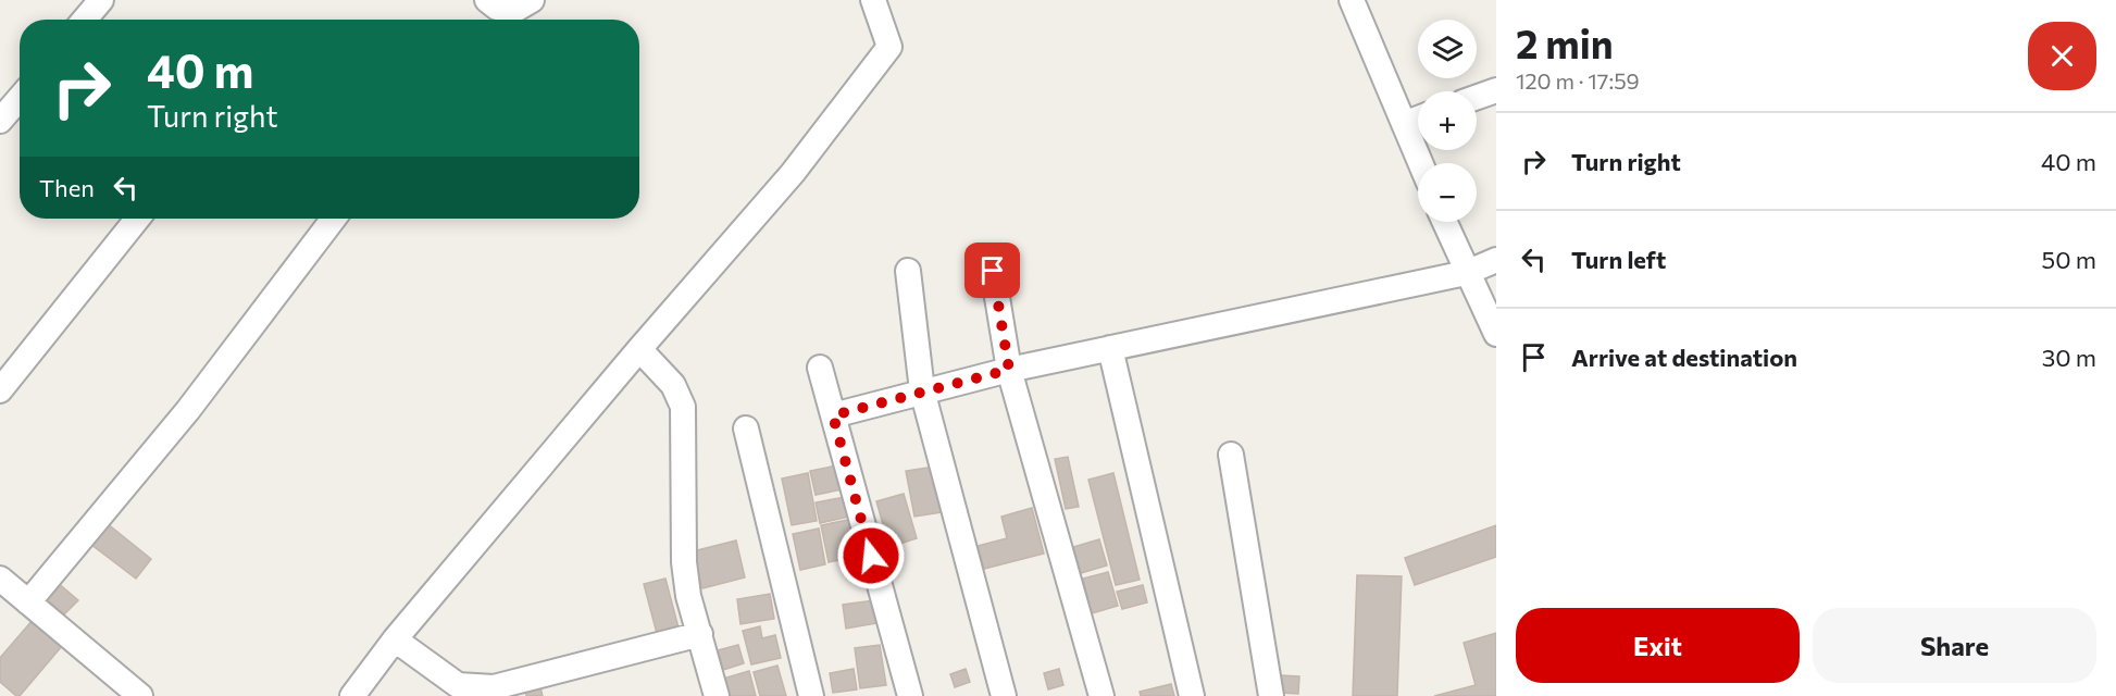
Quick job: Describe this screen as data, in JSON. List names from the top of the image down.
{
  "page": {
    "heading": ["2 min", "120 m · 17:59"],
    "map_buttons": ["+", "−"],
    "turn": ["40 m", "Turn right"],
    "list": [
      {
        "name": "Turn right",
        "value": "40 m"
      },
      {
        "name": "Turn left",
        "value": "50 m"
      },
      {
        "name": "Arrive at destination",
        "value": "30 m"
      }
    ],
    "then": "Then",
    "buttons": ["Exit", "Share"]
  }
}
